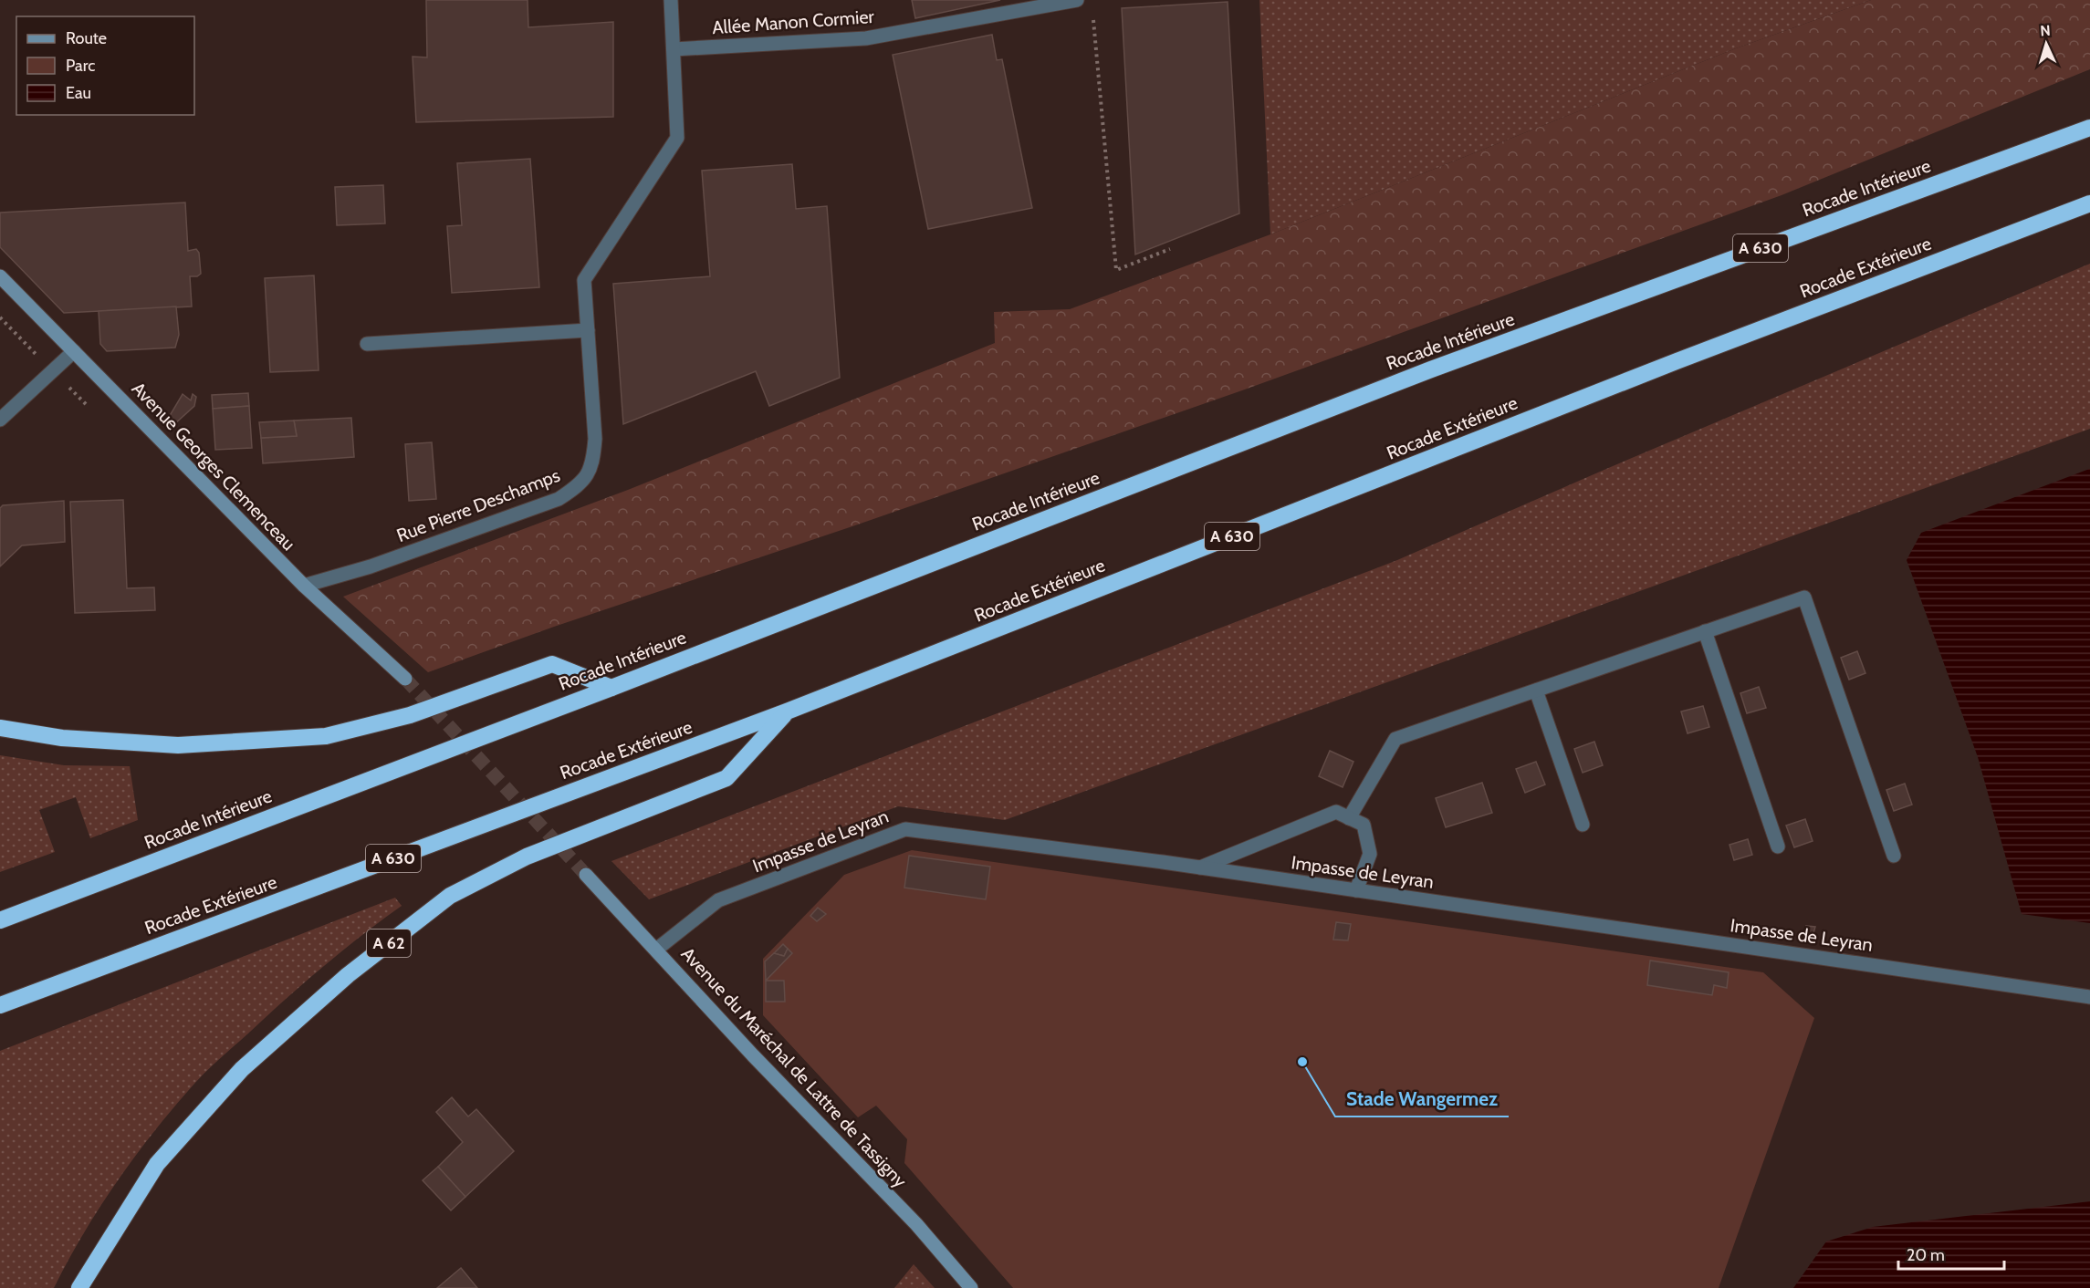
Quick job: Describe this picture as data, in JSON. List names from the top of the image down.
{
  "streets": {
    "highway": [
      "Rocade Intérieure",
      "A 630",
      "Rocade Extérieure",
      "A 62"
    ],
    "street": [
      "Allée Manon Cormier",
      "Avenue Georges Clemenceau",
      "Rue Pierre Deschamps",
      "Impasse de Leyran",
      "Avenue du Maréchal de Lattre de Tassigny"
    ]
  },
  "crossings": [
    ["Allée Manon Cormier", "Rue Pierre Deschamps"],
    ["Rocade Extérieure", "A 62"],
    ["Avenue Georges Clemenceau", "Rue Pierre Deschamps"],
    ["Impasse de Leyran", "Avenue du Maréchal de Lattre de Tassigny"]
  ],
  "places": ["Stade Wangermez"],
  "legend": ["Route", "Parc", "Eau"],
  "scale_bar": "20 m",
  "north": "top"
}
